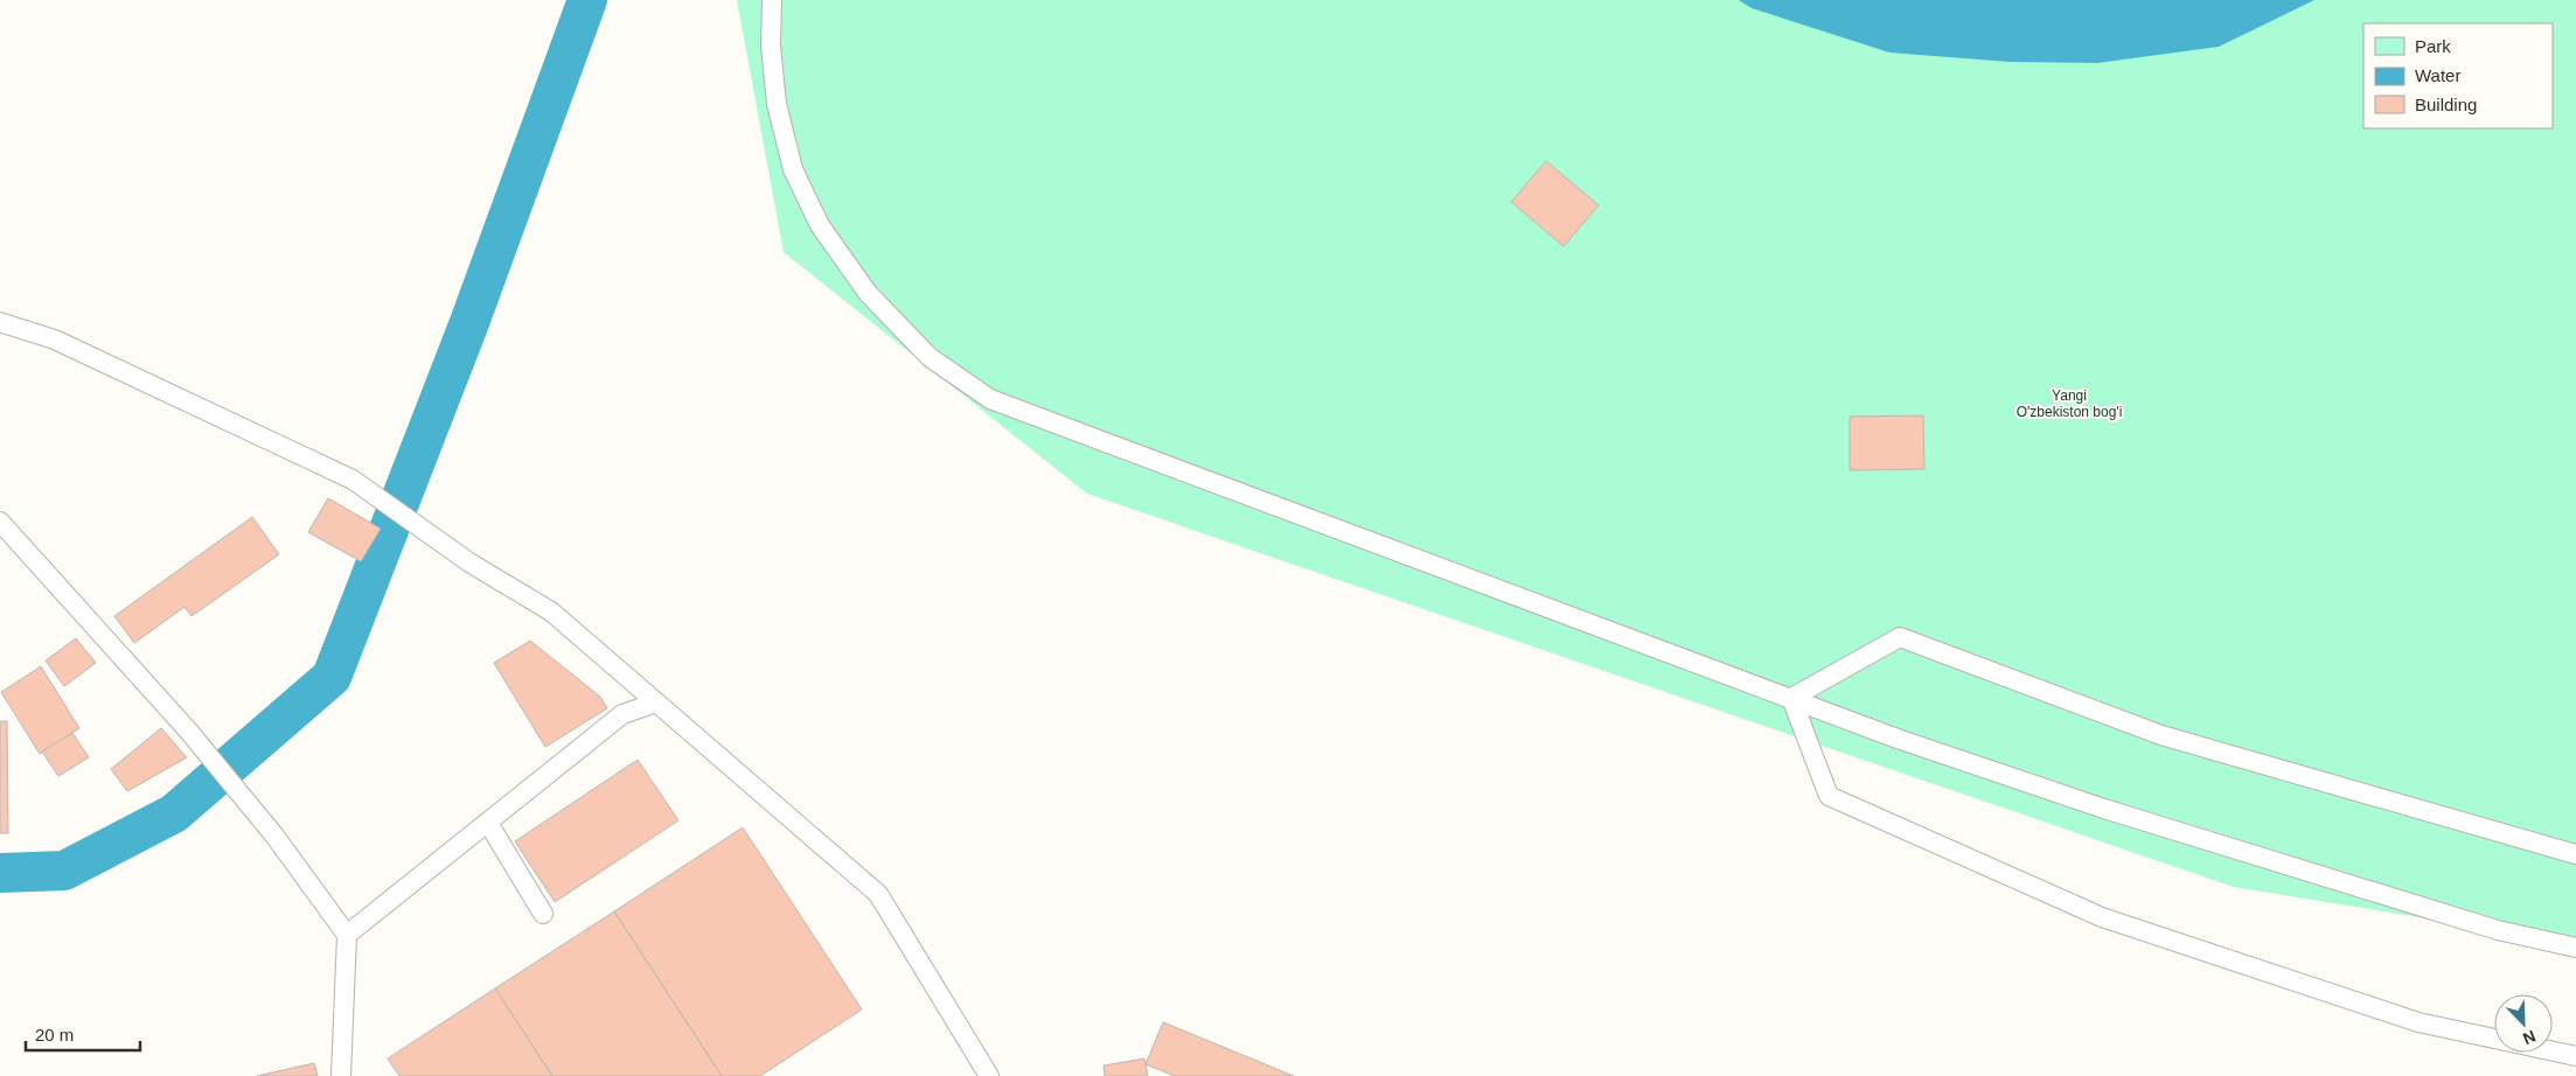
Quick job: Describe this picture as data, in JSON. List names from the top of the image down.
{
  "parks": ["Yangi O'zbekiston bog'i"],
  "legend": ["Park", "Water", "Building"],
  "scale_bar": "20 m",
  "north": "bottom right"
}
